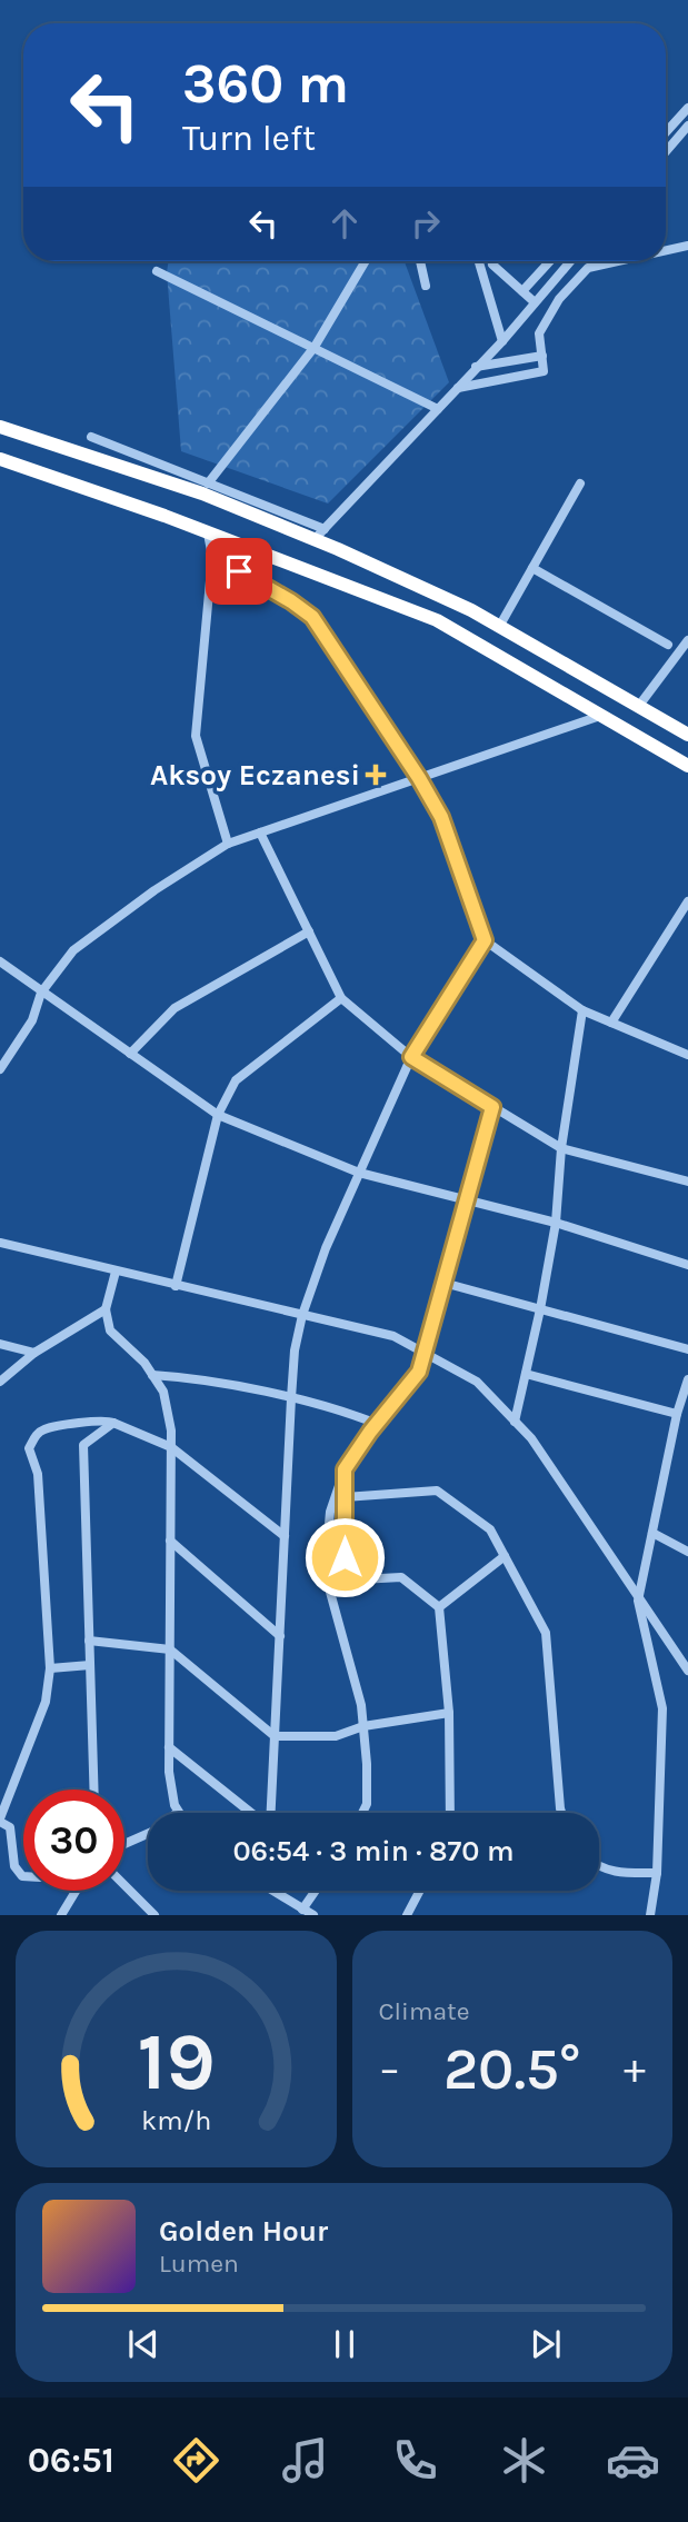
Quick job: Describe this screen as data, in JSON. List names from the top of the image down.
{
  "places": {
    "health": ["Aksoy Eczanesi"]
  },
  "page": {
    "turn": ["360 m", "Turn left"],
    "limit": "30",
    "trip": "06:54 · 3 min · 870 m",
    "tile": "Climate",
    "heat": ["−", "20.5°", "+"],
    "song": ["Golden Hour", "Lumen"],
    "tabs": "06:51",
    "gauge": ["19", "km/h"]
  }
}
